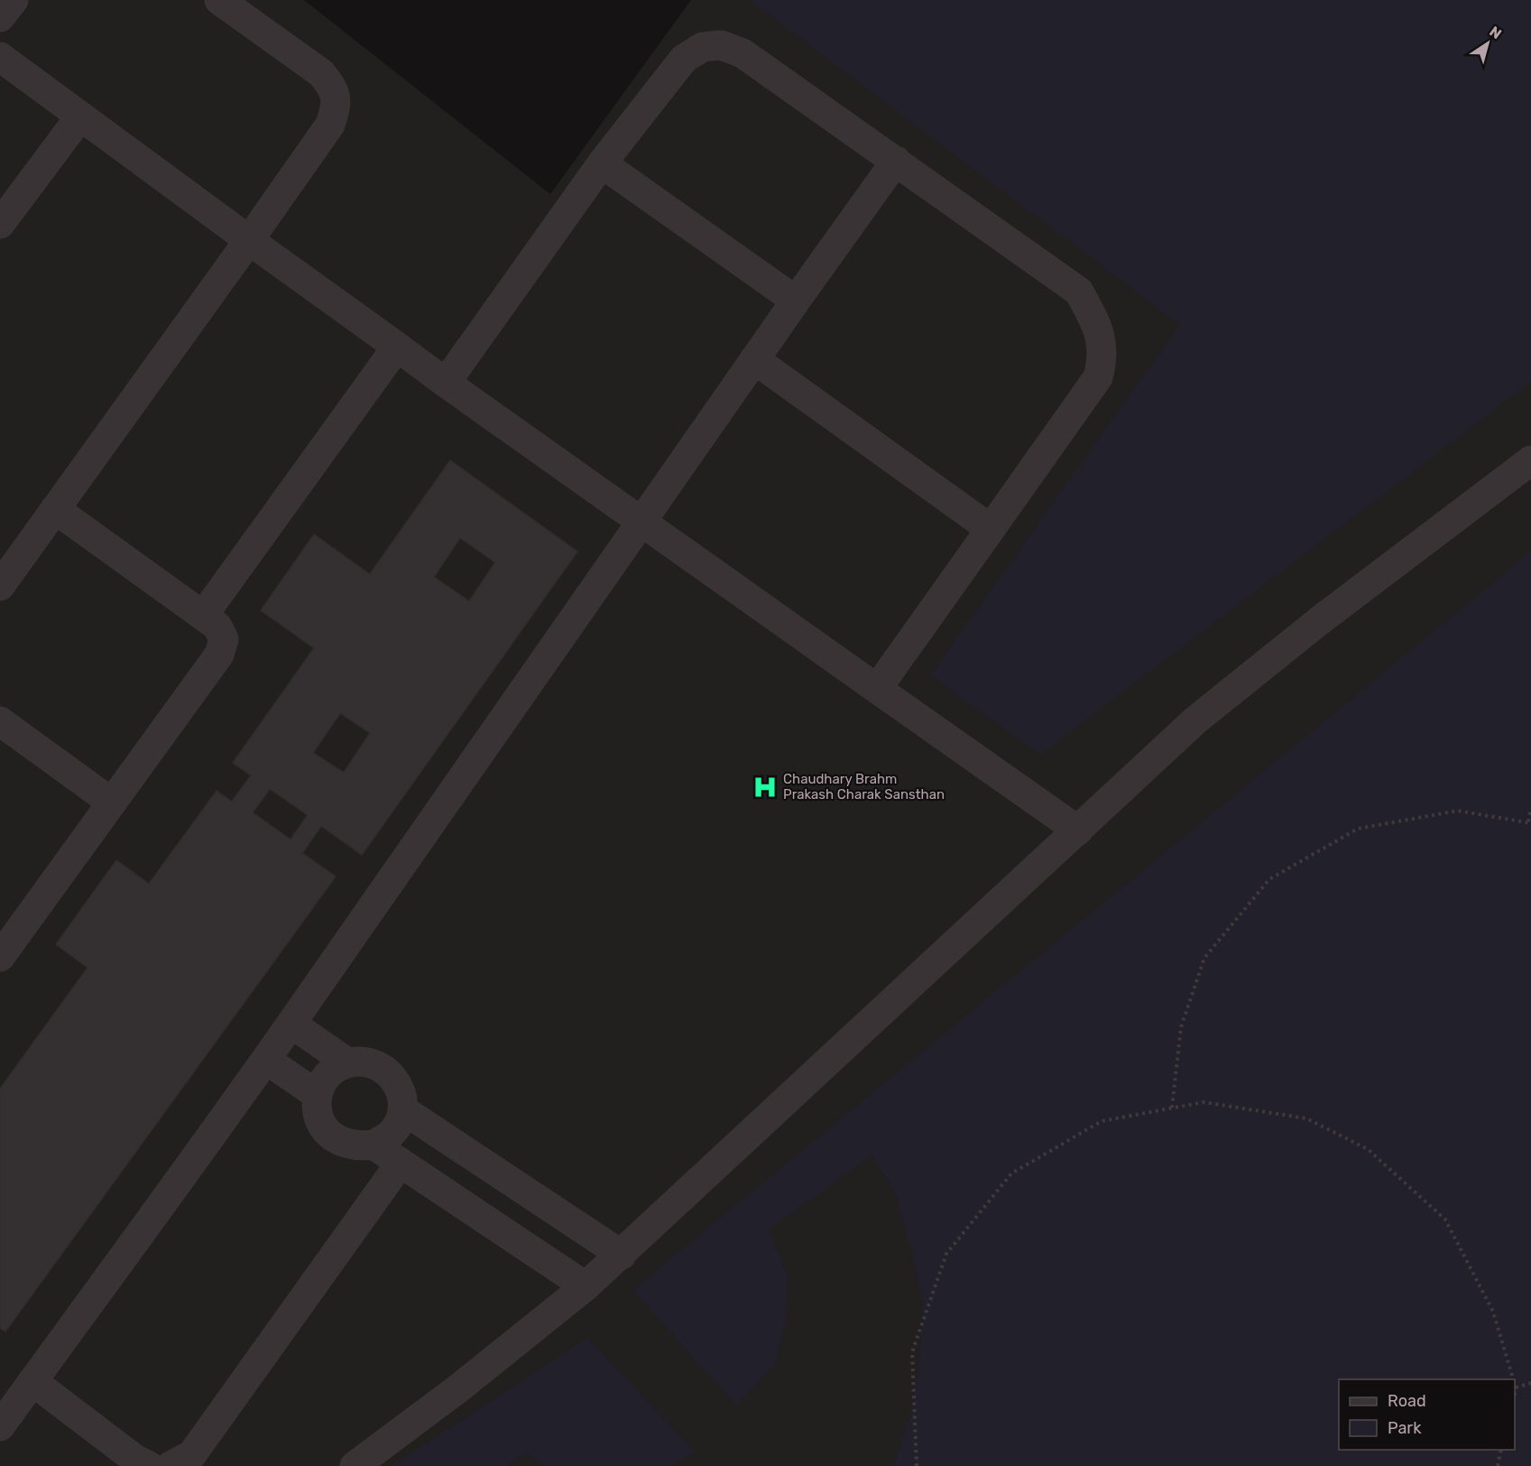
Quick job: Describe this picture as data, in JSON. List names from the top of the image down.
{
  "places": {
    "hospital": ["Chaudhary Brahm Prakash Charak Sansthan"]
  },
  "legend": ["Road", "Park"],
  "north": "top right"
}
